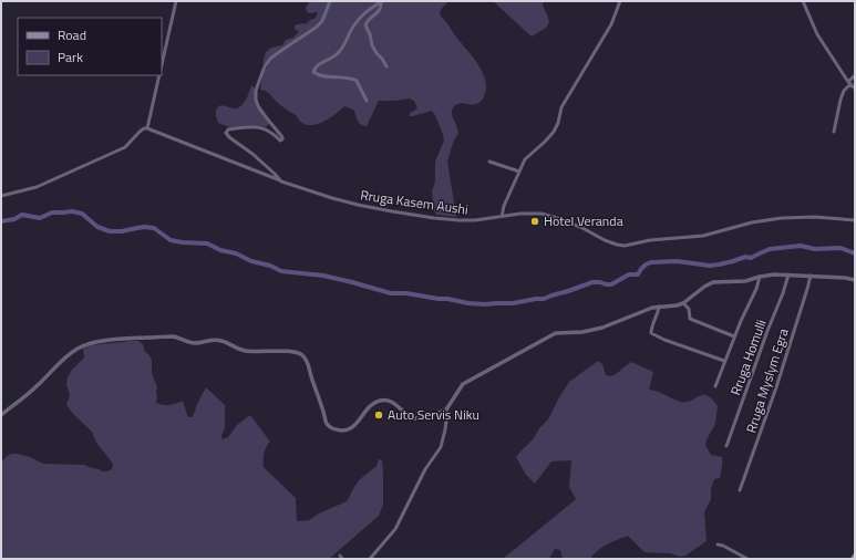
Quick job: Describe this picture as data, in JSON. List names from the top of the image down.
{
  "streets": {
    "street": ["Rruga Kasem Aushi", "Rruga Homulli", "Rruga Myslym Egra"]
  },
  "places": ["Hotel Veranda", "Auto Servis Niku"],
  "legend": ["Road", "Park"]
}
